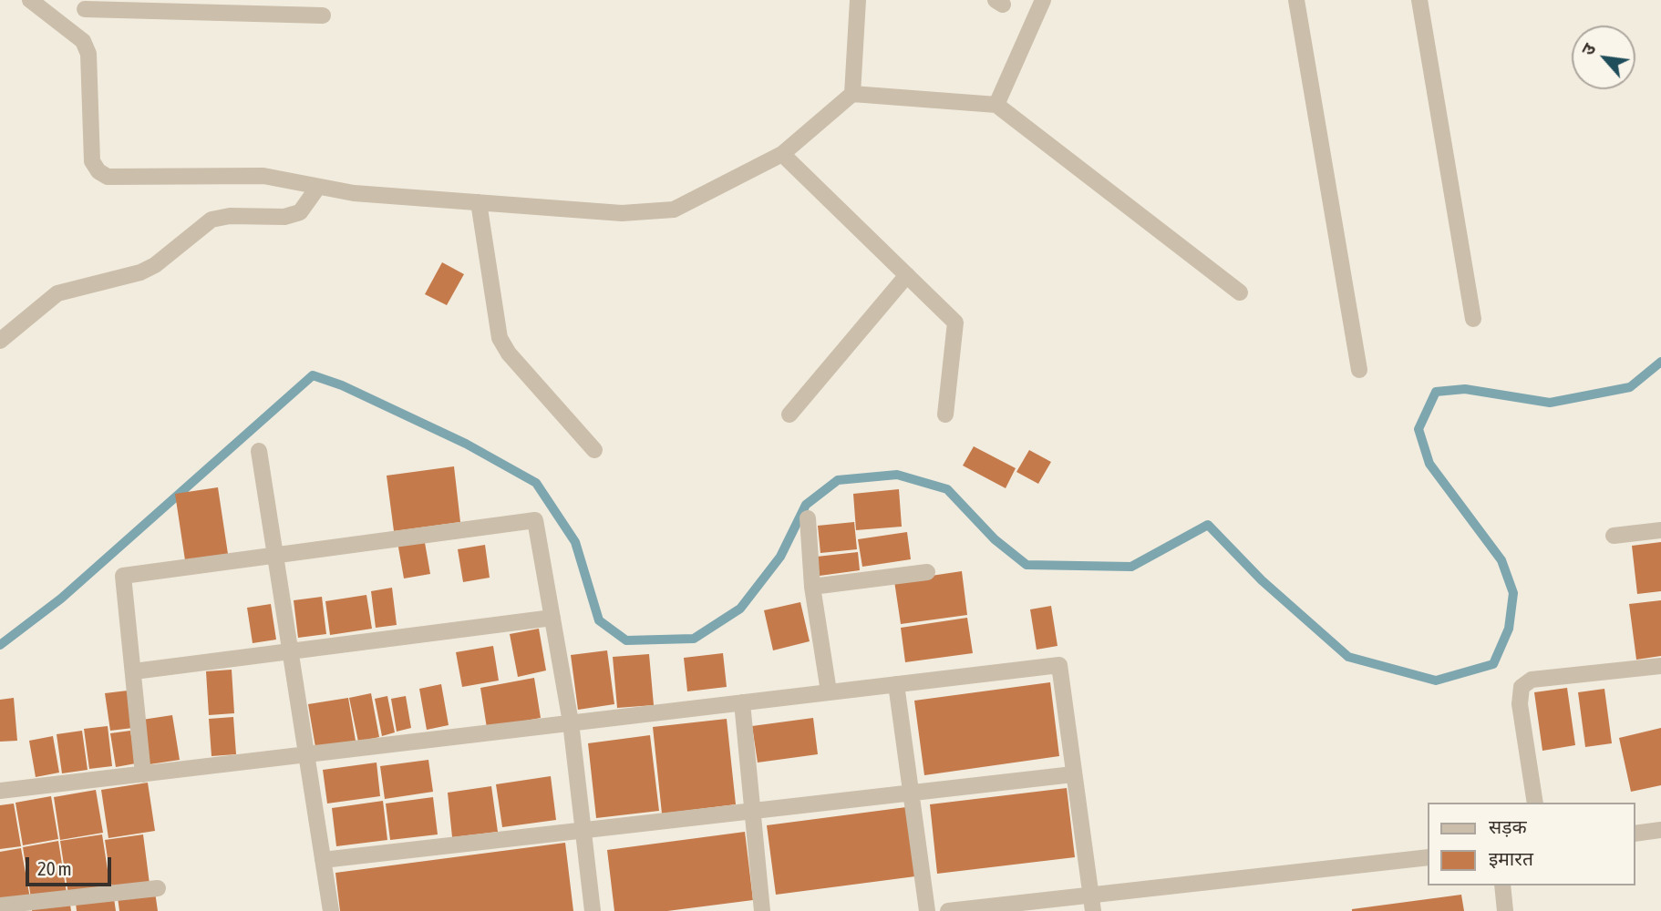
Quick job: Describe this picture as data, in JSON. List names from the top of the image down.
{
  "legend": ["सड़क", "इमारत"],
  "scale_bar": "20 m",
  "north": "top left"
}
